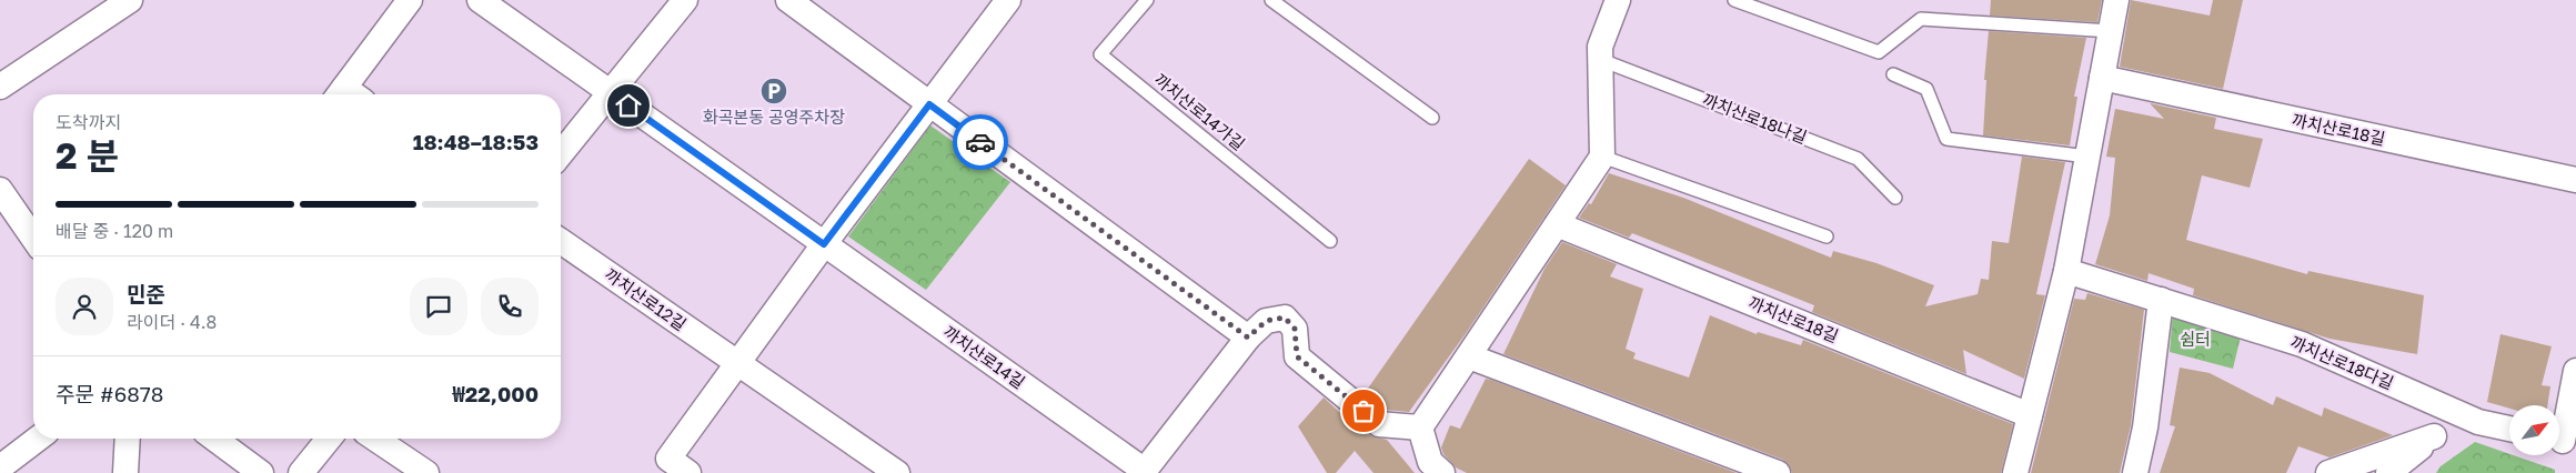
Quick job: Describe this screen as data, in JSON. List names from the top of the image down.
{
  "streets": {
    "street": [
      "까치산로18길",
      "까치산로12길",
      "까치산로14길",
      "까치산로18다길"
    ],
    "lane": ["까치산로14가길", "까치산로18나길"]
  },
  "parks": ["쉼터"],
  "places": {
    "parking": ["화곡본동 공영주차장"]
  },
  "north": "top right",
  "page": {
    "heading": ["2 분", "도착까지", "18:48–18:53"],
    "panel": [
      "민준",
      "라이더 · 4.8",
      "주문 #6878",
      "₩22,000"
    ],
    "bar": "배달 중 · 120 m"
  }
}
